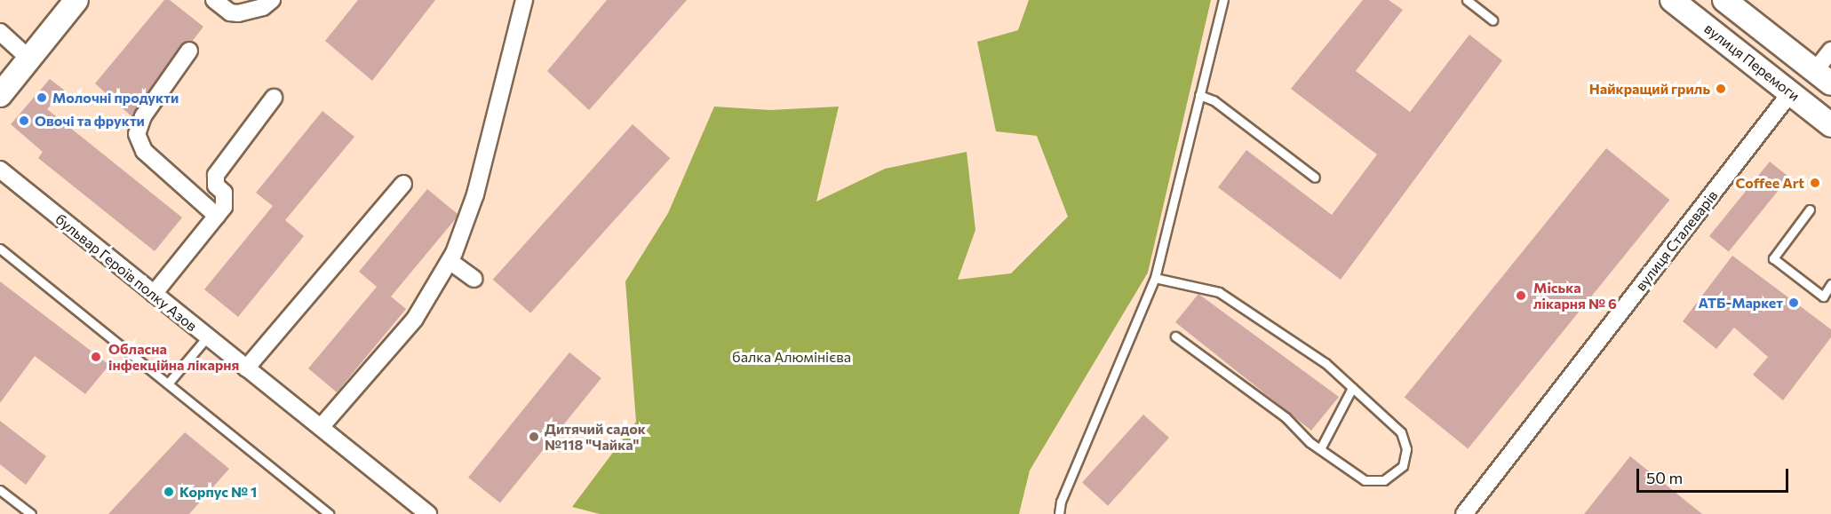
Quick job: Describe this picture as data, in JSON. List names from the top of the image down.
{
  "streets": {
    "main road": ["вулиця Перемоги"],
    "street": ["вулиця Сталеварів", "бульвар Героїв полку Азов"]
  },
  "crossings": [
    ["вулиця Перемоги", "вулиця Сталеварів"]
  ],
  "parks": ["балка Алюмінієва"],
  "places": [
    "Найкращий гриль",
    "Молочні продукти",
    "Овочі та фрукти",
    "Coffee Art",
    "Мiська лiкарня № 6",
    "АТБ-Маркет",
    "Обласна інфекційна лікарня",
    "Дитячий садок №118 \"Чайка\"",
    "Корпус № 1"
  ],
  "scale_bar": "50 m"
}
